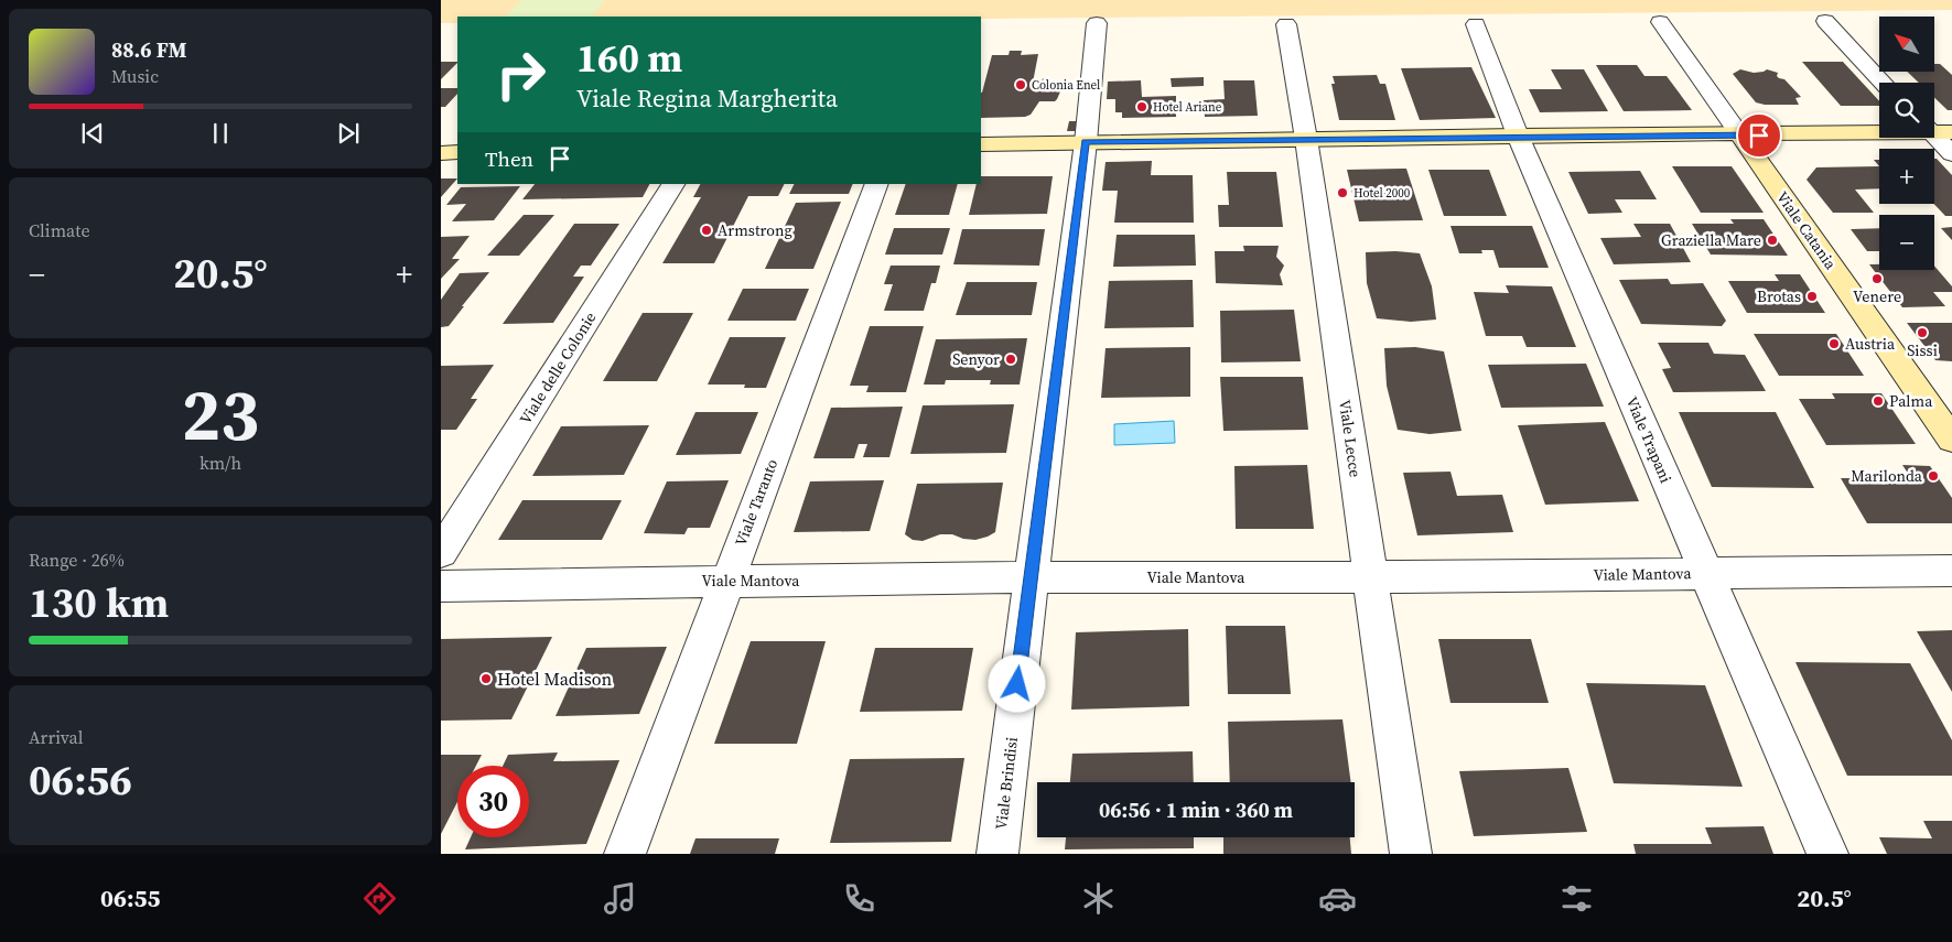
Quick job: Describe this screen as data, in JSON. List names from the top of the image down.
{
  "streets": {
    "street": [
      "Viale Catania",
      "Viale delle Colonie",
      "Viale Lecce",
      "Viale Trapani",
      "Viale Taranto",
      "Viale Mantova",
      "Viale Brindisi"
    ]
  },
  "crossings": [
    ["Viale Lecce", "Viale Mantova"],
    ["Viale Trapani", "Viale Mantova"],
    ["Viale Taranto", "Viale Mantova"],
    ["Viale Mantova", "Viale Brindisi"]
  ],
  "places": [
    "Colonia Enel",
    "Hotel Ariane",
    "Hotel 2000",
    "Armstrong",
    "Graziella Mare",
    "Venere",
    "Brotas",
    "Sissi",
    "Austria",
    "Senyor",
    "Palma",
    "Marilonda",
    "Hotel Madison"
  ],
  "north": "top left",
  "page": {
    "map_buttons": ["+", "−"],
    "turn": ["160 m", "Viale Regina Margherita"],
    "song": ["88.6 FM", "Music"],
    "then": "Then",
    "tile": [
      "Climate",
      ["23", "km/h"],
      ["Range · 26%", "130 km"],
      ["Arrival", "06:56"]
    ],
    "heat": ["−", "20.5°", "+"],
    "limit": "30",
    "trip": "06:56 · 1 min · 360 m",
    "tabs": ["06:55", "20.5°"]
  }
}
